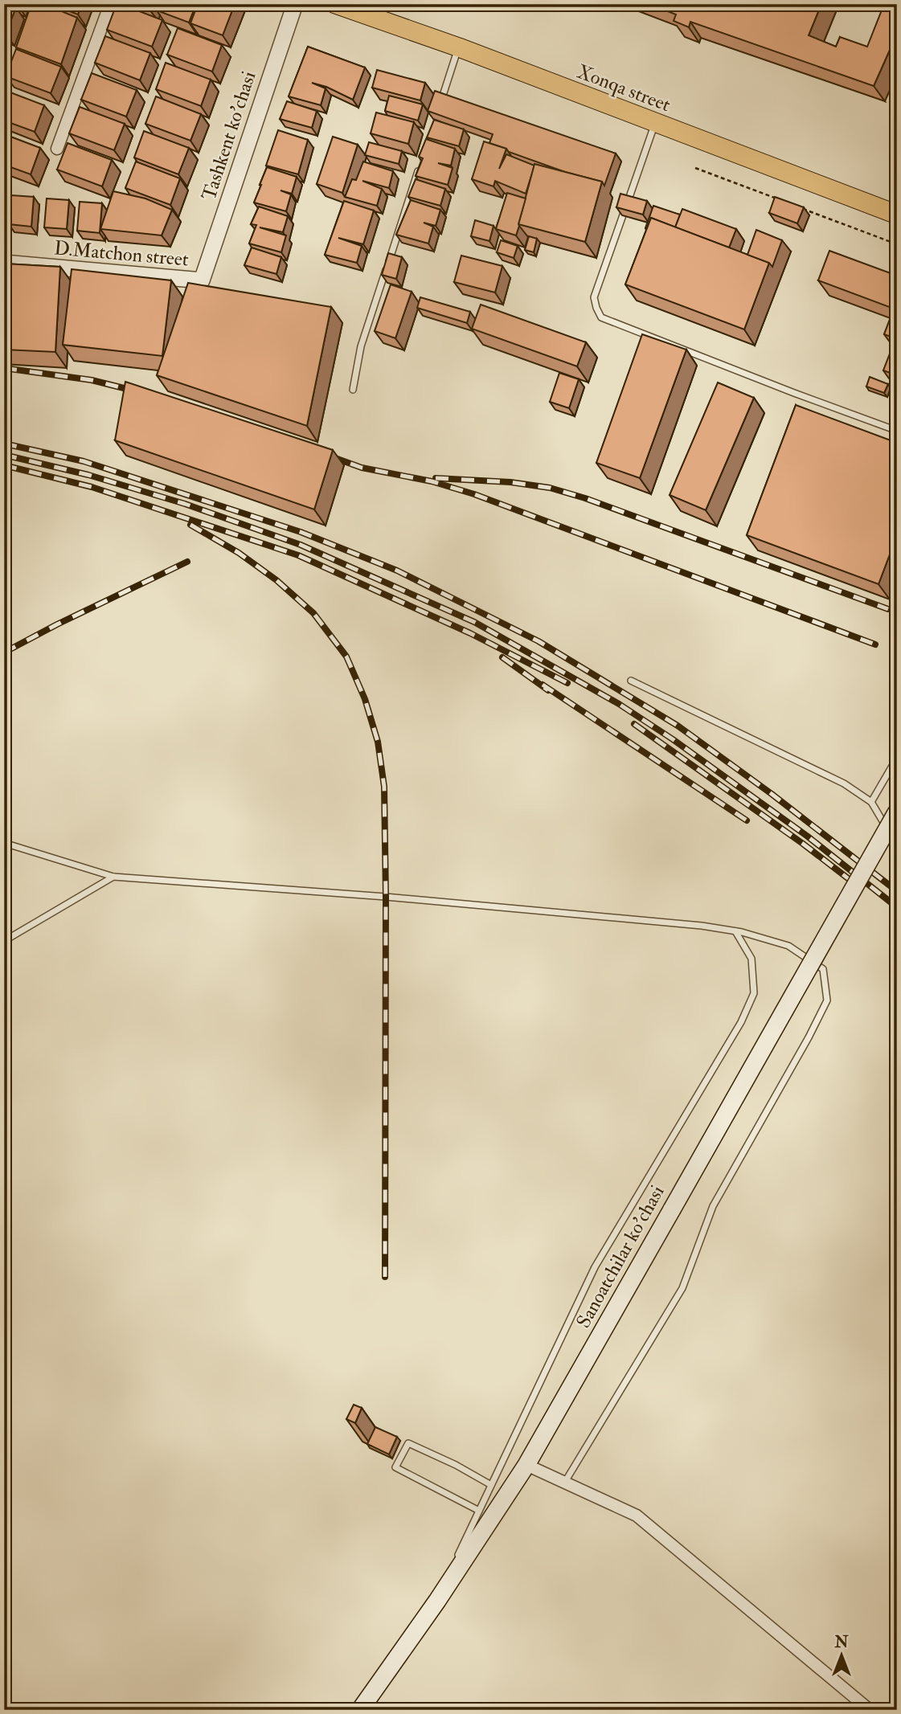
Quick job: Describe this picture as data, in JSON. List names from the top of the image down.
{
  "streets": {
    "main road": ["Xonqa street", "Sanoatchilar ko'chasi"],
    "street": ["Tashkent ko'chasi", "D.Matchon street"]
  },
  "crossings": [
    ["Tashkent ko'chasi", "D.Matchon street"]
  ],
  "north": "top"
}
